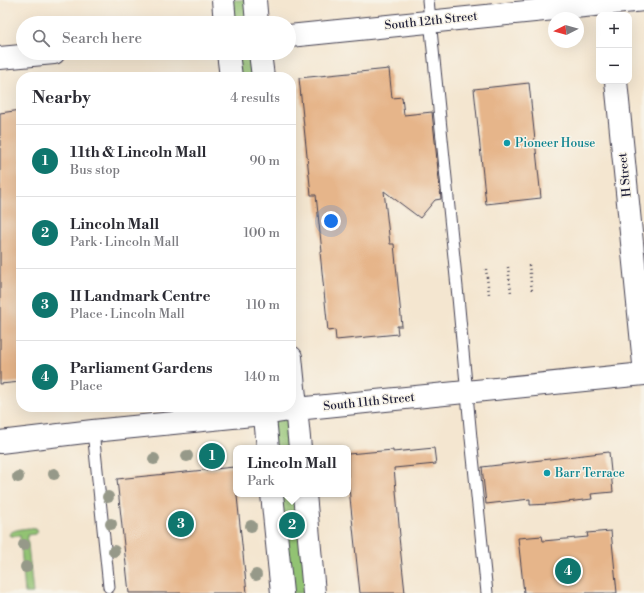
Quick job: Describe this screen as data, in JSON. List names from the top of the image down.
{
  "streets": {
    "street": ["South 12th Street", "H Street", "South 11th Street"]
  },
  "places": ["Pioneer House", "Barr Terrace"],
  "north": "left",
  "page": {
    "map_buttons": ["+", "−"],
    "search": "Search here",
    "heading": ["Nearby", "4 results"],
    "list": [
      {
        "mark": "1",
        "name": "11th & Lincoln Mall",
        "note": "Bus stop",
        "value": "90 m"
      },
      {
        "mark": "2",
        "name": "Lincoln Mall",
        "note": "Park · Lincoln Mall",
        "value": "100 m"
      },
      {
        "mark": "3",
        "name": "II Landmark Centre",
        "note": "Place · Lincoln Mall",
        "value": "110 m"
      },
      {
        "mark": "4",
        "name": "Parliament Gardens",
        "note": "Place",
        "value": "140 m"
      }
    ],
    "pins": [
      "1",
      "3",
      "2",
      "4"
    ],
    "popup": ["Lincoln Mall", "Park"]
  }
}
